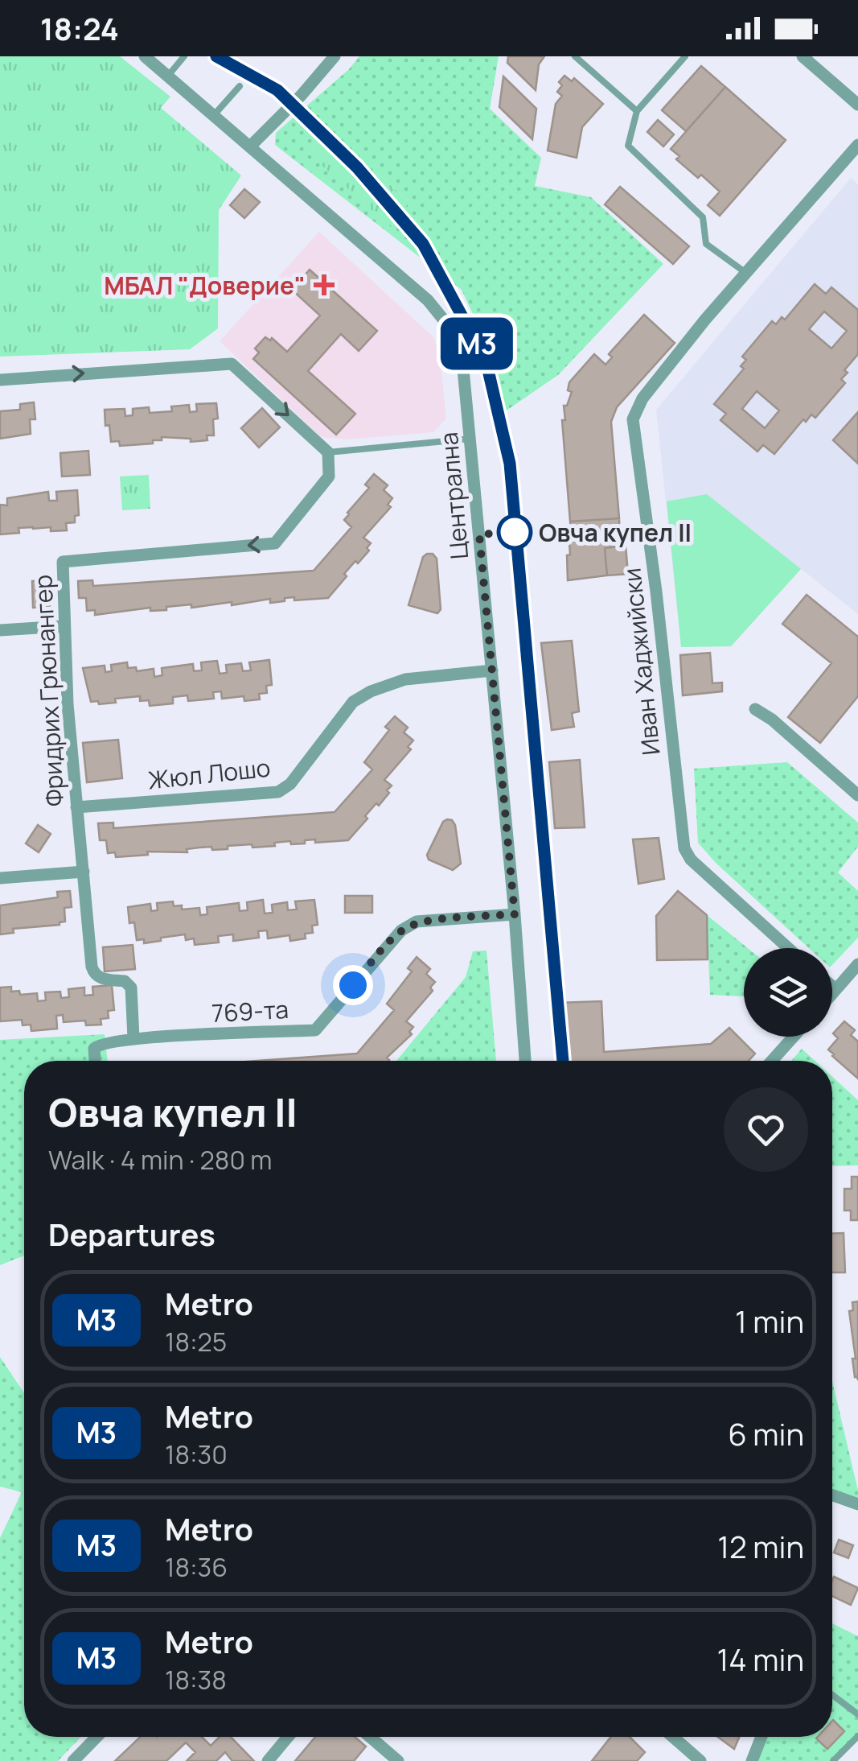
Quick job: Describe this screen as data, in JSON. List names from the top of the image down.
{
  "streets": {
    "street": [
      "Централна",
      "Иван Хаджийски",
      "Фридрих Грюнангер",
      "Жюл Лошо",
      "769-та"
    ]
  },
  "crossings": [
    ["Централна", "Жюл Лошо"],
    ["Централна", "769-та"],
    ["Фридрих Грюнангер", "Жюл Лошо"],
    ["Фридрих Грюнангер", "769-та"]
  ],
  "one_way": ["Фридрих Грюнангер"],
  "places": {
    "health": ["МБАЛ \"Доверие\""],
    "other": ["Овча купел II"]
  },
  "lines": ["metro line M3"],
  "page": {
    "status": "18:24",
    "on_map": "M3",
    "heading": [
      ["Овча купел II", "Walk · 4 min · 280 m"],
      "Departures"
    ],
    "list": [
      {
        "mark": "M3",
        "name": "Metro",
        "note": "18:25",
        "value": "1 min"
      },
      {
        "mark": "M3",
        "name": "Metro",
        "note": "18:30",
        "value": "6 min"
      },
      {
        "mark": "M3",
        "name": "Metro",
        "note": "18:36",
        "value": "12 min"
      },
      {
        "mark": "M3",
        "name": "Metro",
        "note": "18:38",
        "value": "14 min"
      }
    ]
  }
}
